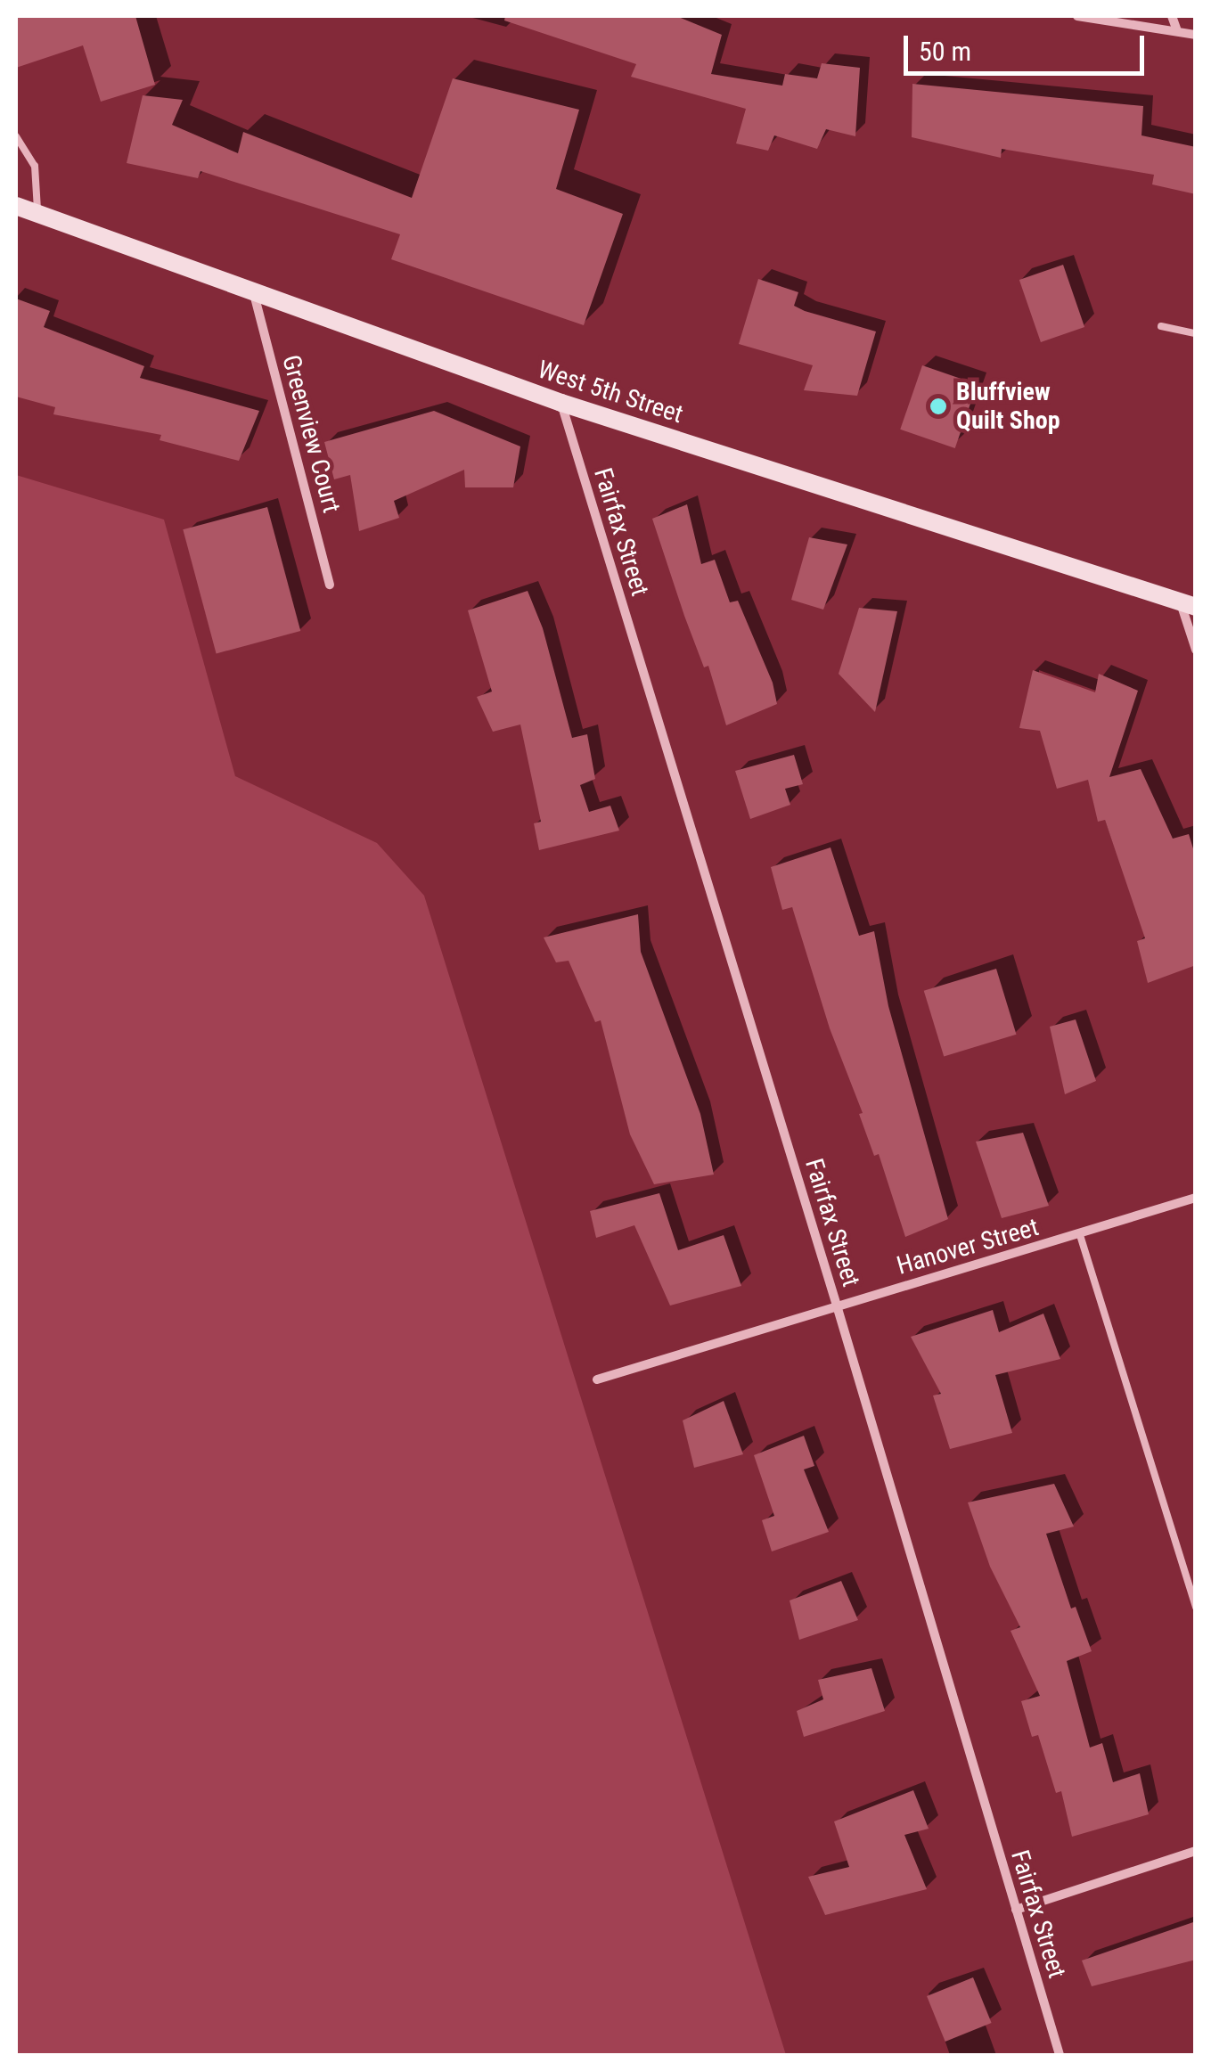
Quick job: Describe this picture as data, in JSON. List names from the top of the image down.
{
  "streets": {
    "main road": ["West 5th Street"],
    "street": ["Greenview Court", "Fairfax Street", "Hanover Street"]
  },
  "crossings": [
    ["West 5th Street", "Greenview Court"],
    ["West 5th Street", "Fairfax Street"],
    ["Fairfax Street", "Hanover Street"]
  ],
  "places": ["Bluffview Quilt Shop"],
  "scale_bar": "50 m"
}
